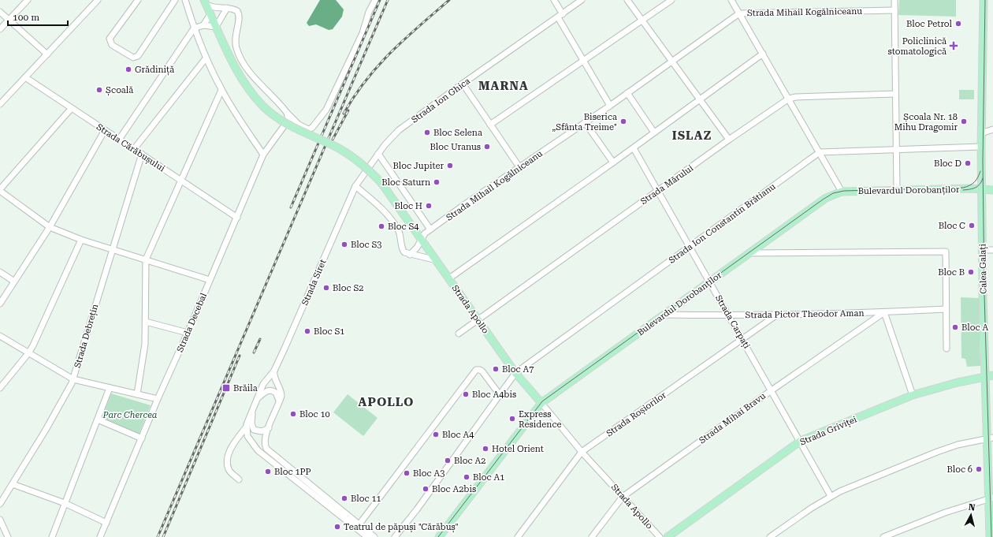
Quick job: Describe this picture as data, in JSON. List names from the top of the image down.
{
  "streets": {
    "main road": [
      "Bulevardul Dorobanților",
      "Calea Galați",
      "Strada Apollo",
      "Strada Griviței"
    ],
    "street": [
      "Strada Mihail Kogălniceanu",
      "Strada Ion Ghica",
      "Strada Cărăbușului",
      "Strada Mărului",
      "Strada Ion Constantin Brătianu",
      "Strada Siret",
      "Strada Pictor Theodor Aman",
      "Strada Carpați",
      "Strada Decebal",
      "Strada Debrețin",
      "Strada Roșiorilor",
      "Strada Mihai Bravu"
    ]
  },
  "crossings": [
    ["Strada Mihail Kogălniceanu", "Strada Apollo"],
    ["Strada Ion Ghica", "Strada Siret"],
    ["Strada Cărăbușului", "Strada Decebal"],
    ["Strada Cărăbușului", "Strada Debrețin"],
    ["Strada Mărului", "Strada Apollo"],
    ["Strada Mărului", "Strada Carpați"],
    ["Bulevardul Dorobanților", "Calea Galați"],
    ["Bulevardul Dorobanților", "Strada Apollo"],
    ["Bulevardul Dorobanților", "Strada Pictor Theodor Aman"],
    ["Bulevardul Dorobanților", "Strada Carpați"],
    ["Strada Ion Constantin Brătianu", "Strada Apollo"],
    ["Strada Ion Constantin Brătianu", "Strada Carpați"],
    ["Calea Galați", "Strada Griviței"],
    ["Strada Apollo", "Strada Roșiorilor"],
    ["Strada Apollo", "Strada Mihai Bravu"],
    ["Strada Pictor Theodor Aman", "Strada Carpați"],
    ["Strada Pictor Theodor Aman", "Strada Roșiorilor"],
    ["Strada Pictor Theodor Aman", "Strada Mihai Bravu"],
    ["Strada Carpați", "Strada Roșiorilor"],
    ["Strada Carpați", "Strada Mihai Bravu"],
    ["Strada Carpați", "Strada Griviței"]
  ],
  "districts": ["MARNA", "ISLAZ", "APOLLO"],
  "parks": ["Parc Chercea"],
  "places": {
    "other": [
      "Bloc Petrol",
      "Grădiniță",
      "Școală",
      "Biserica „Sfânta Treime\"",
      "Școala Nr. 18 Mihu Dragomir",
      "Bloc Selena",
      "Bloc Uranus",
      "Bloc D",
      "Bloc Jupiter",
      "Bloc Saturn",
      "Bloc H",
      "Bloc C",
      "Bloc S4",
      "Bloc S3",
      "Bloc B",
      "Bloc S2",
      "Bloc A",
      "Bloc S1",
      "Bloc A7",
      "Bloc A4bis",
      "Bloc 10",
      "Express Residence",
      "Bloc A4",
      "Hotel Orient",
      "Bloc A2",
      "Bloc 6",
      "Bloc 1PP",
      "Bloc A3",
      "Bloc A1",
      "Bloc A2bis",
      "Bloc 11",
      "Teatrul de păpuși \"Cărăbuș\""
    ],
    "health": ["Policlinică stomatologică"],
    "transit": ["Brăila"]
  },
  "scale_bar": "100 m",
  "north": "top"
}
